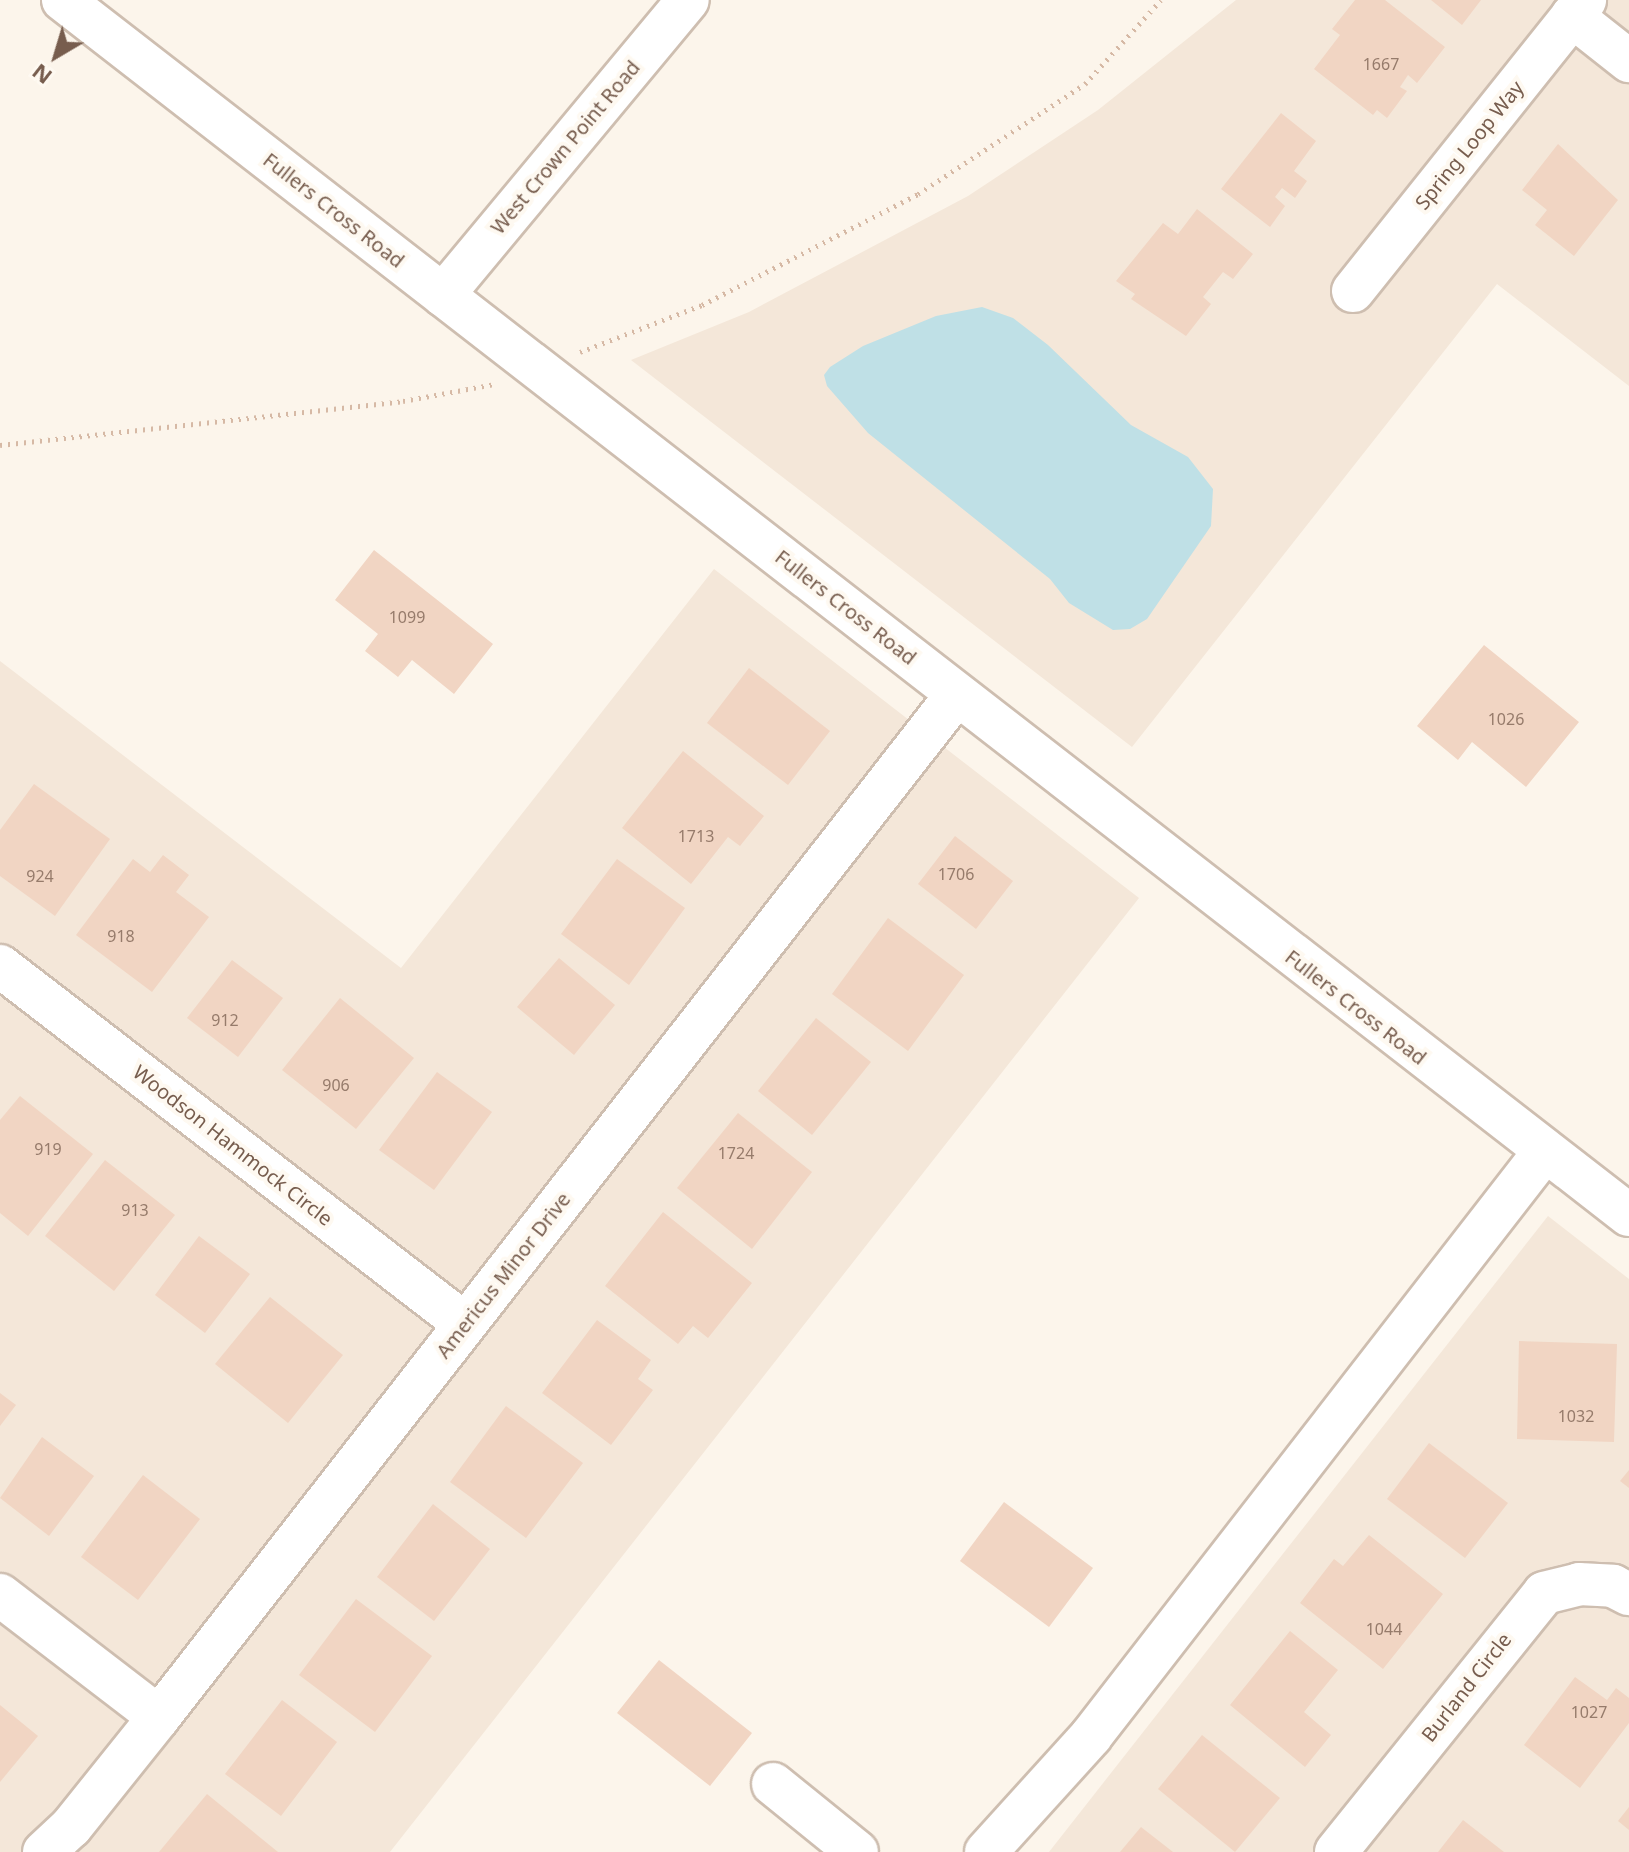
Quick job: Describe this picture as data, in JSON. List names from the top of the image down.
{
  "streets": {
    "street": [
      "Spring Loop Way",
      "West Crown Point Road",
      "Fullers Cross Road",
      "Woodson Hammock Circle",
      "Americus Minor Drive",
      "Burland Circle"
    ]
  },
  "crossings": [
    ["West Crown Point Road", "Fullers Cross Road"],
    ["Fullers Cross Road", "Americus Minor Drive"],
    ["Woodson Hammock Circle", "Americus Minor Drive"]
  ],
  "house_numbers": [
    "1667",
    "1099",
    "1026",
    "1713",
    "1706",
    "924",
    "918",
    "912",
    "906",
    "919",
    "1724",
    "913",
    "1032",
    "1044",
    "1027"
  ],
  "north": "bottom left"
}
